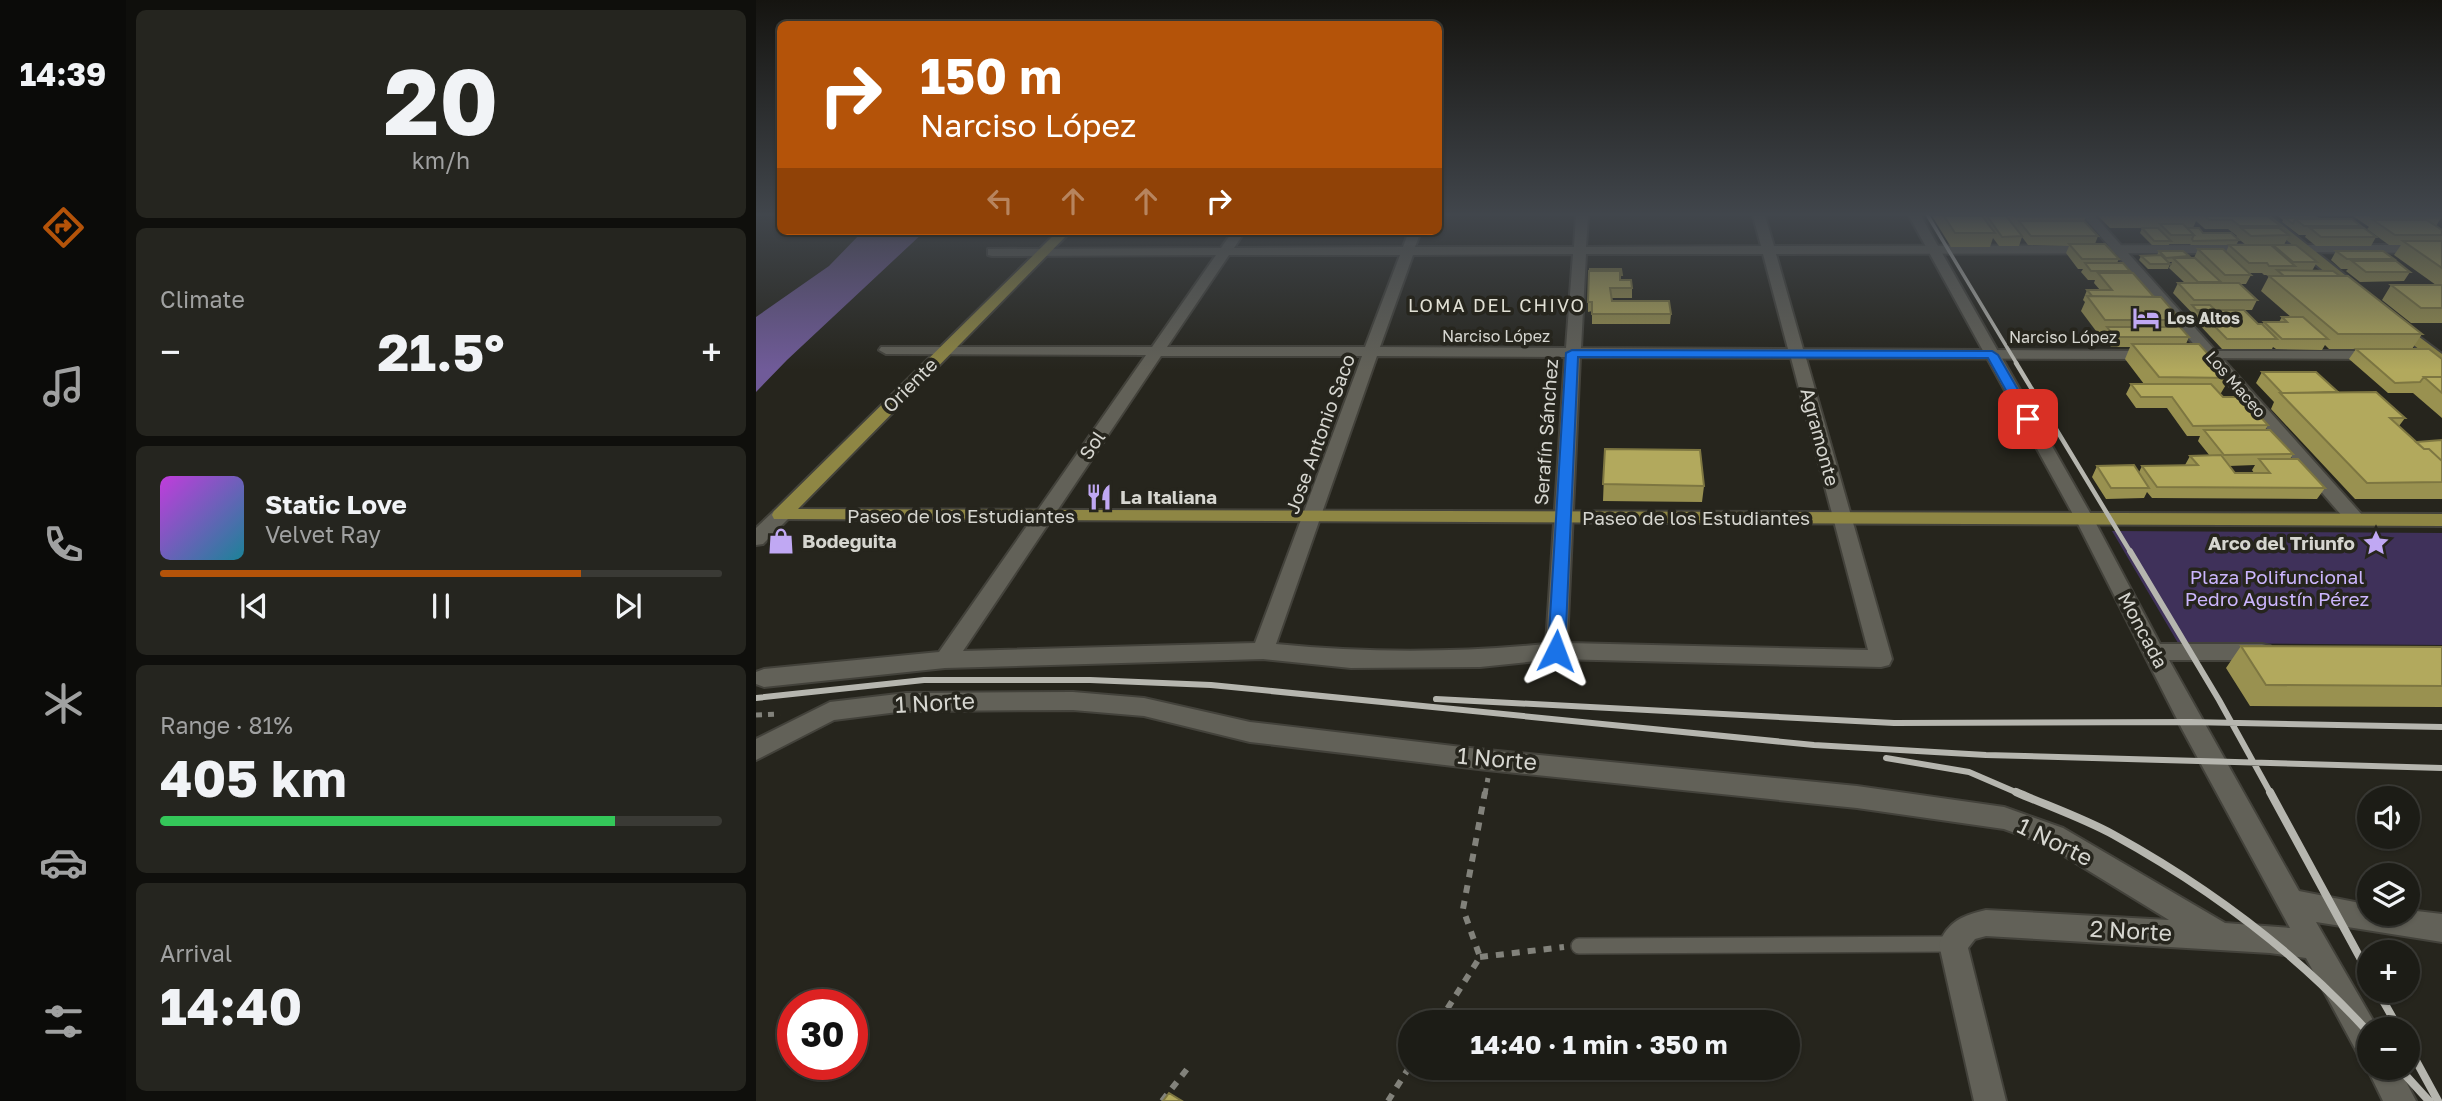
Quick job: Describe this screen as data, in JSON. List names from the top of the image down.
{
  "streets": {
    "main road": ["Oriente", "Paseo de los Estudiantes"],
    "street": [
      "Narciso López",
      "Los Maceo",
      "Serafín Sánchez",
      "Jose Antonio Saco",
      "Agramonte",
      "Sol",
      "Moncada",
      "1 Norte",
      "2 Norte"
    ]
  },
  "crossings": [
    ["Narciso López", "Los Maceo"],
    ["Narciso López", "Oriente"],
    ["Narciso López", "Serafín Sánchez"],
    ["Narciso López", "Jose Antonio Saco"],
    ["Narciso López", "Agramonte"],
    ["Narciso López", "Sol"],
    ["Narciso López", "Moncada"],
    ["Los Maceo", "Paseo de los Estudiantes"],
    ["Oriente", "Paseo de los Estudiantes"],
    ["Serafín Sánchez", "Paseo de los Estudiantes"],
    ["Serafín Sánchez", "1 Norte"],
    ["Jose Antonio Saco", "Paseo de los Estudiantes"],
    ["Jose Antonio Saco", "1 Norte"],
    ["Agramonte", "Paseo de los Estudiantes"],
    ["Agramonte", "1 Norte"],
    ["Sol", "Paseo de los Estudiantes"],
    ["Sol", "1 Norte"],
    ["Paseo de los Estudiantes", "Moncada"],
    ["Moncada", "2 Norte"],
    ["1 Norte", "2 Norte"]
  ],
  "districts": ["LOMA DEL CHIVO"],
  "parks": ["Plaza Polifuncional Pedro Agustín Pérez"],
  "places": {
    "hotel": ["Los Altos"],
    "restaurant": ["La Italiana"],
    "shop": ["Bodeguita"],
    "place": ["Arco del Triunfo"]
  },
  "page": {
    "tabs": "14:39",
    "tile": [
      ["20", "km/h"],
      "Climate",
      ["Range · 81%", "405 km"],
      ["Arrival", "14:40"]
    ],
    "turn": ["150 m", "Narciso López"],
    "heat": ["−", "21.5°", "+"],
    "song": ["Static Love", "Velvet Ray"],
    "map_buttons": ["+", "−"],
    "limit": "30",
    "trip": "14:40 · 1 min · 350 m"
  }
}
